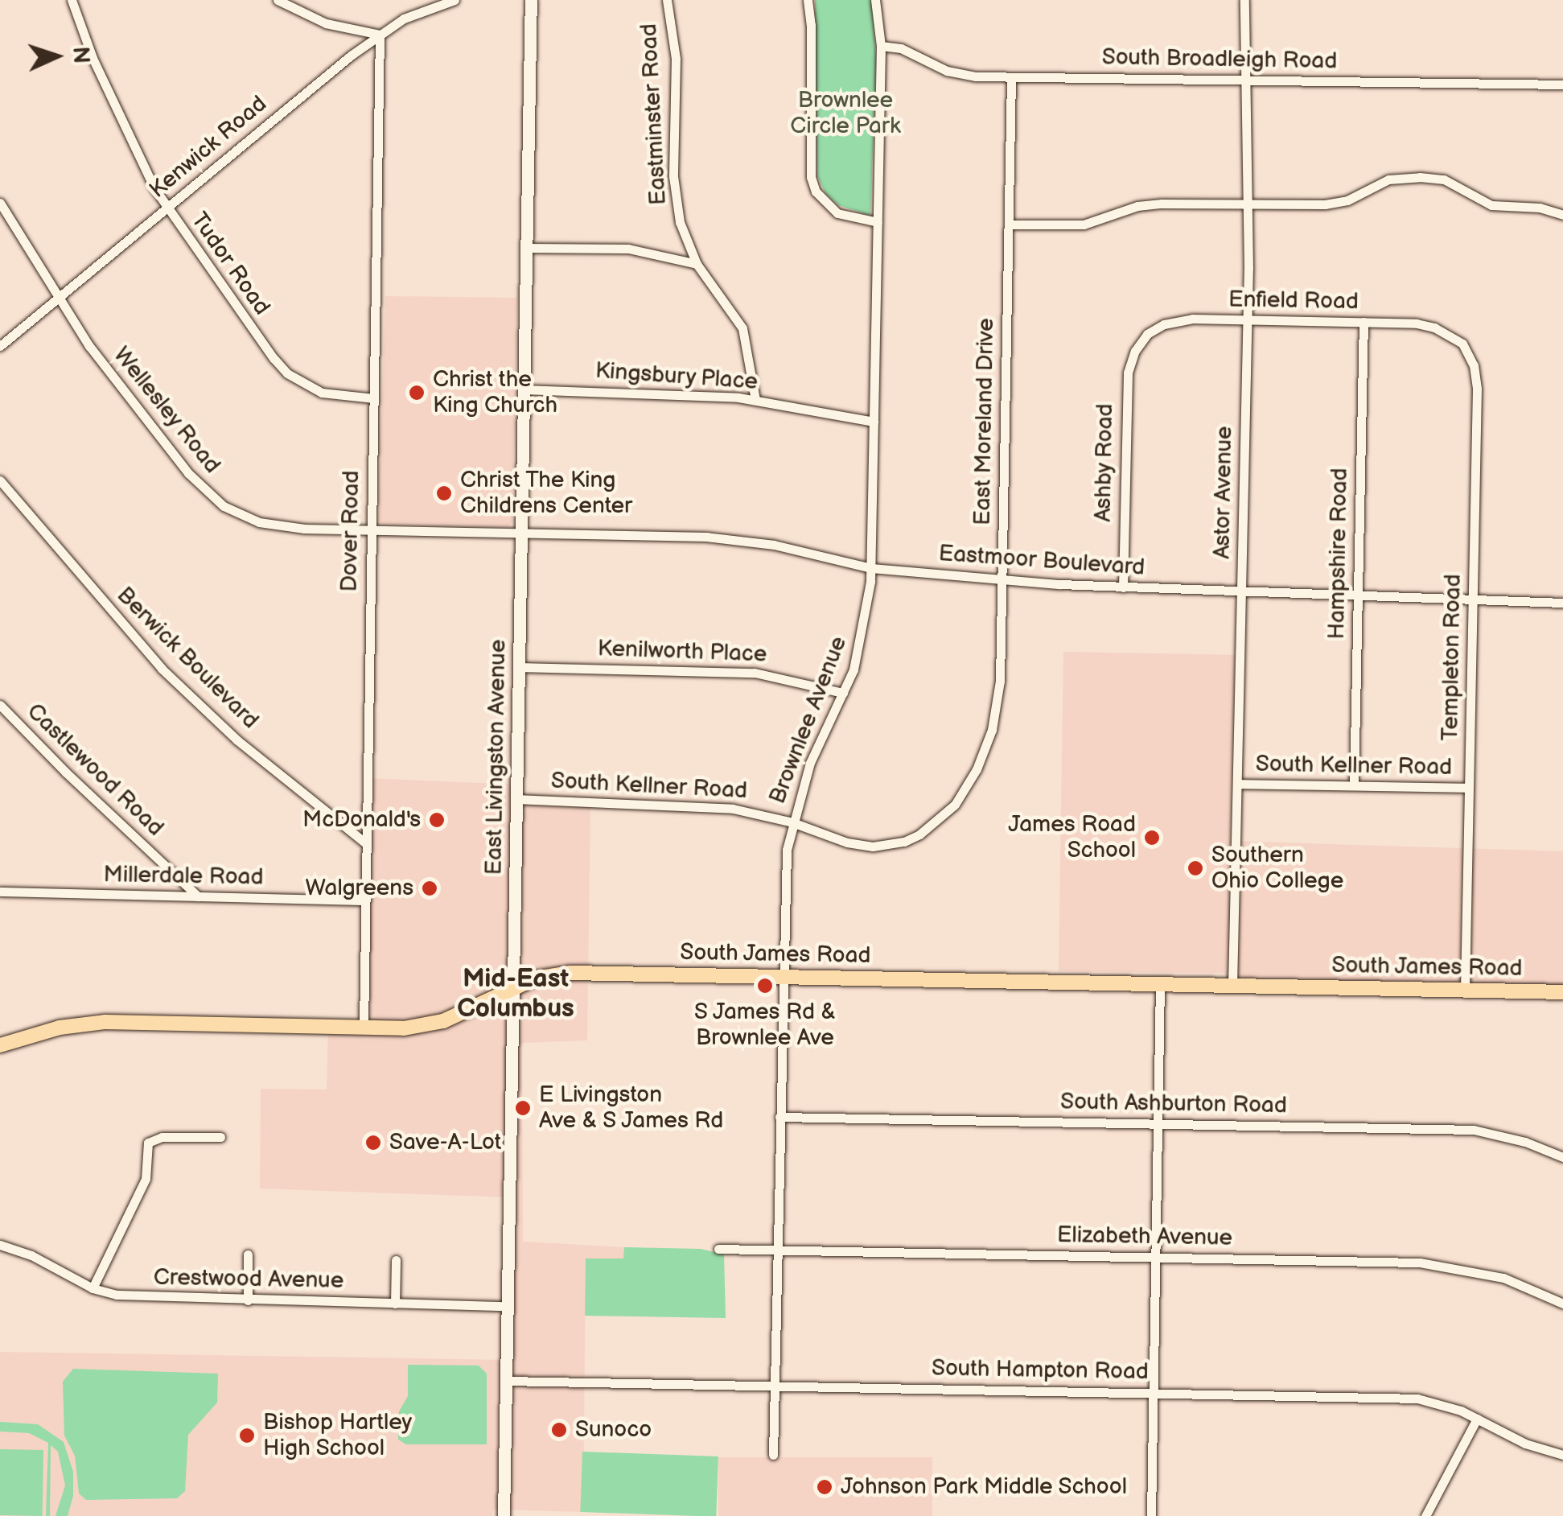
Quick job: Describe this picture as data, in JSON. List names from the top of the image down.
{
  "streets": {
    "main road": ["East Livingston Avenue", "South James Road"],
    "street": [
      "South Broadleigh Road",
      "Eastminster Road",
      "Kenwick Road",
      "Tudor Road",
      "Enfield Road",
      "Kingsbury Place",
      "Wellesley Road",
      "East Moreland Drive",
      "Ashby Road",
      "Astor Avenue",
      "Dover Road",
      "Hampshire Road",
      "Eastmoor Boulevard",
      "Kenilworth Place",
      "Templeton Road",
      "Berwick Boulevard",
      "Brownlee Avenue",
      "South Kellner Road",
      "Castlewood Road",
      "Millerdale Road",
      "South Ashburton Road",
      "Elizabeth Avenue",
      "Crestwood Avenue",
      "South Hampton Road"
    ]
  },
  "crossings": [
    ["South Broadleigh Road", "East Moreland Drive"],
    ["South Broadleigh Road", "Astor Avenue"],
    ["South Broadleigh Road", "Brownlee Avenue"],
    ["Eastminster Road", "Kingsbury Place"],
    ["Kenwick Road", "Tudor Road"],
    ["Kenwick Road", "Wellesley Road"],
    ["Kenwick Road", "Dover Road"],
    ["Tudor Road", "Dover Road"],
    ["Enfield Road", "Ashby Road"],
    ["Enfield Road", "Astor Avenue"],
    ["Enfield Road", "Hampshire Road"],
    ["Enfield Road", "Templeton Road"],
    ["Kingsbury Place", "Brownlee Avenue"],
    ["Kingsbury Place", "East Livingston Avenue"],
    ["Wellesley Road", "Dover Road"],
    ["Wellesley Road", "Eastmoor Boulevard"],
    ["Wellesley Road", "East Livingston Avenue"],
    ["East Moreland Drive", "Eastmoor Boulevard"],
    ["East Moreland Drive", "South Kellner Road"],
    ["Ashby Road", "Eastmoor Boulevard"],
    ["Astor Avenue", "Eastmoor Boulevard"],
    ["Astor Avenue", "South Kellner Road"],
    ["Astor Avenue", "South James Road"],
    ["Dover Road", "Berwick Boulevard"],
    ["Dover Road", "Millerdale Road"],
    ["Dover Road", "South James Road"],
    ["Hampshire Road", "Eastmoor Boulevard"],
    ["Hampshire Road", "South Kellner Road"],
    ["Eastmoor Boulevard", "Templeton Road"],
    ["Eastmoor Boulevard", "Brownlee Avenue"],
    ["Eastmoor Boulevard", "East Livingston Avenue"],
    ["Kenilworth Place", "Brownlee Avenue"],
    ["Kenilworth Place", "East Livingston Avenue"],
    ["Templeton Road", "South Kellner Road"],
    ["Templeton Road", "South James Road"],
    ["Brownlee Avenue", "South Kellner Road"],
    ["Brownlee Avenue", "South James Road"],
    ["Brownlee Avenue", "South Ashburton Road"],
    ["Brownlee Avenue", "Elizabeth Avenue"],
    ["Brownlee Avenue", "South Hampton Road"],
    ["East Livingston Avenue", "South Kellner Road"],
    ["East Livingston Avenue", "South James Road"],
    ["East Livingston Avenue", "Crestwood Avenue"],
    ["East Livingston Avenue", "South Hampton Road"],
    ["Castlewood Road", "Millerdale Road"]
  ],
  "districts": ["Mid-East Columbus"],
  "parks": ["Brownlee Circle Park"],
  "places": [
    "Christ the King Church",
    "Christ The King Childrens Center",
    "McDonald's",
    "James Road School",
    "Southern Ohio College",
    "Walgreens",
    "S James Rd & Brownlee Ave",
    "E Livingston Ave & S James Rd",
    "Save-A-Lot",
    "Sunoco",
    "Bishop Hartley High School",
    "Johnson Park Middle School"
  ],
  "north": "right"
}
